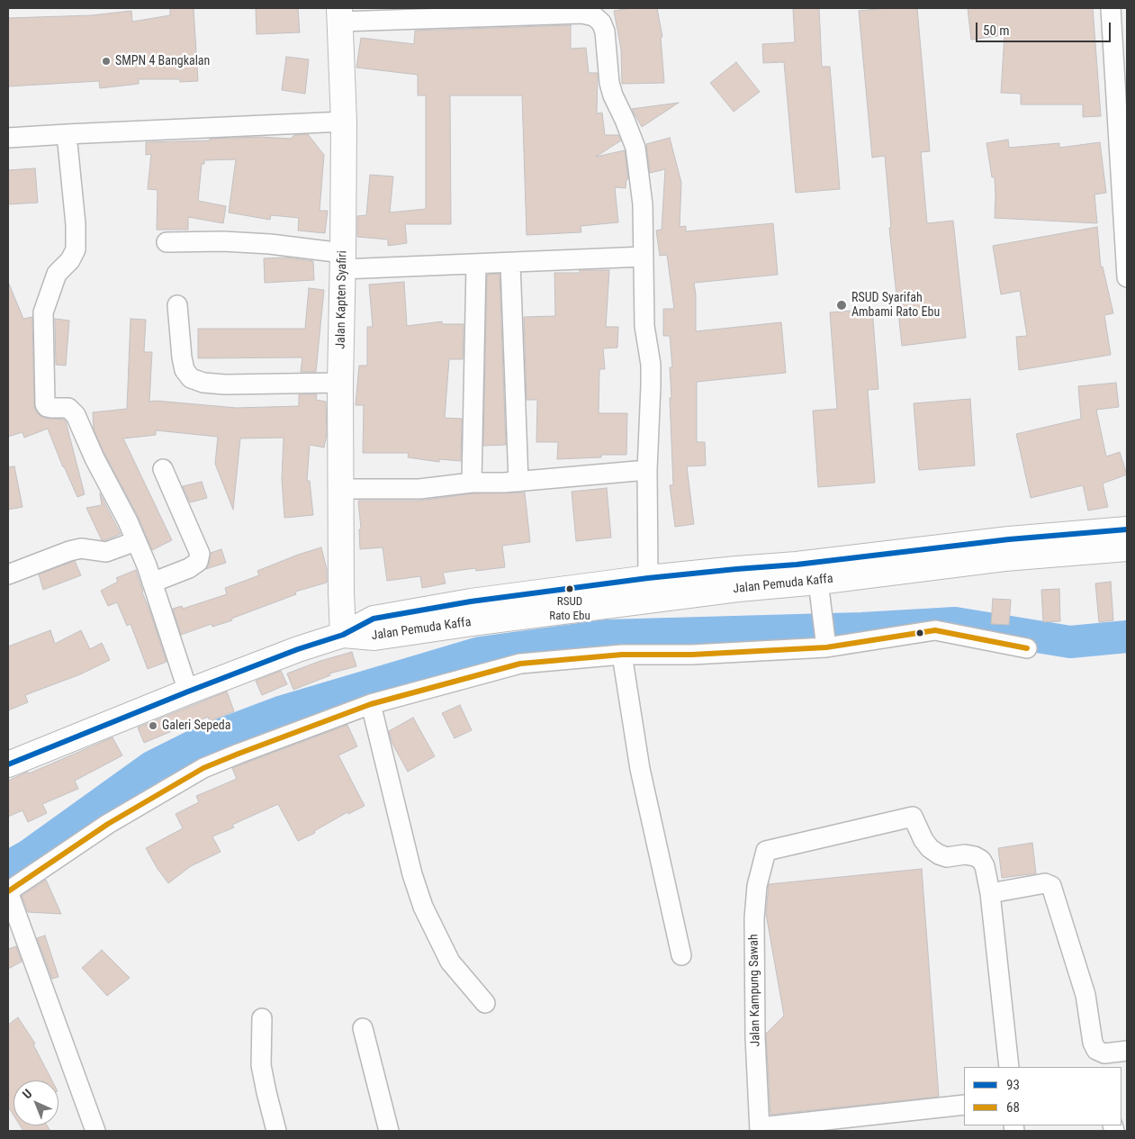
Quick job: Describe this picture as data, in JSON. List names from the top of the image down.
{
  "streets": {
    "main road": ["Jalan Kapten Syafiri", "Jalan Pemuda Kaffa"],
    "street": ["Jalan Kampung Sawah"]
  },
  "crossings": [
    ["Jalan Kapten Syafiri", "Jalan Pemuda Kaffa"]
  ],
  "places": [
    "SMPN 4 Bangkalan",
    "RSUD Syarifah Ambami Rato Ebu",
    "RSUD Rato Ebu",
    "Galeri Sepeda"
  ],
  "lines": ["transit line 93", "transit line 68"],
  "legend": ["93", "68"],
  "scale_bar": "50 m",
  "north": "top left"
}
